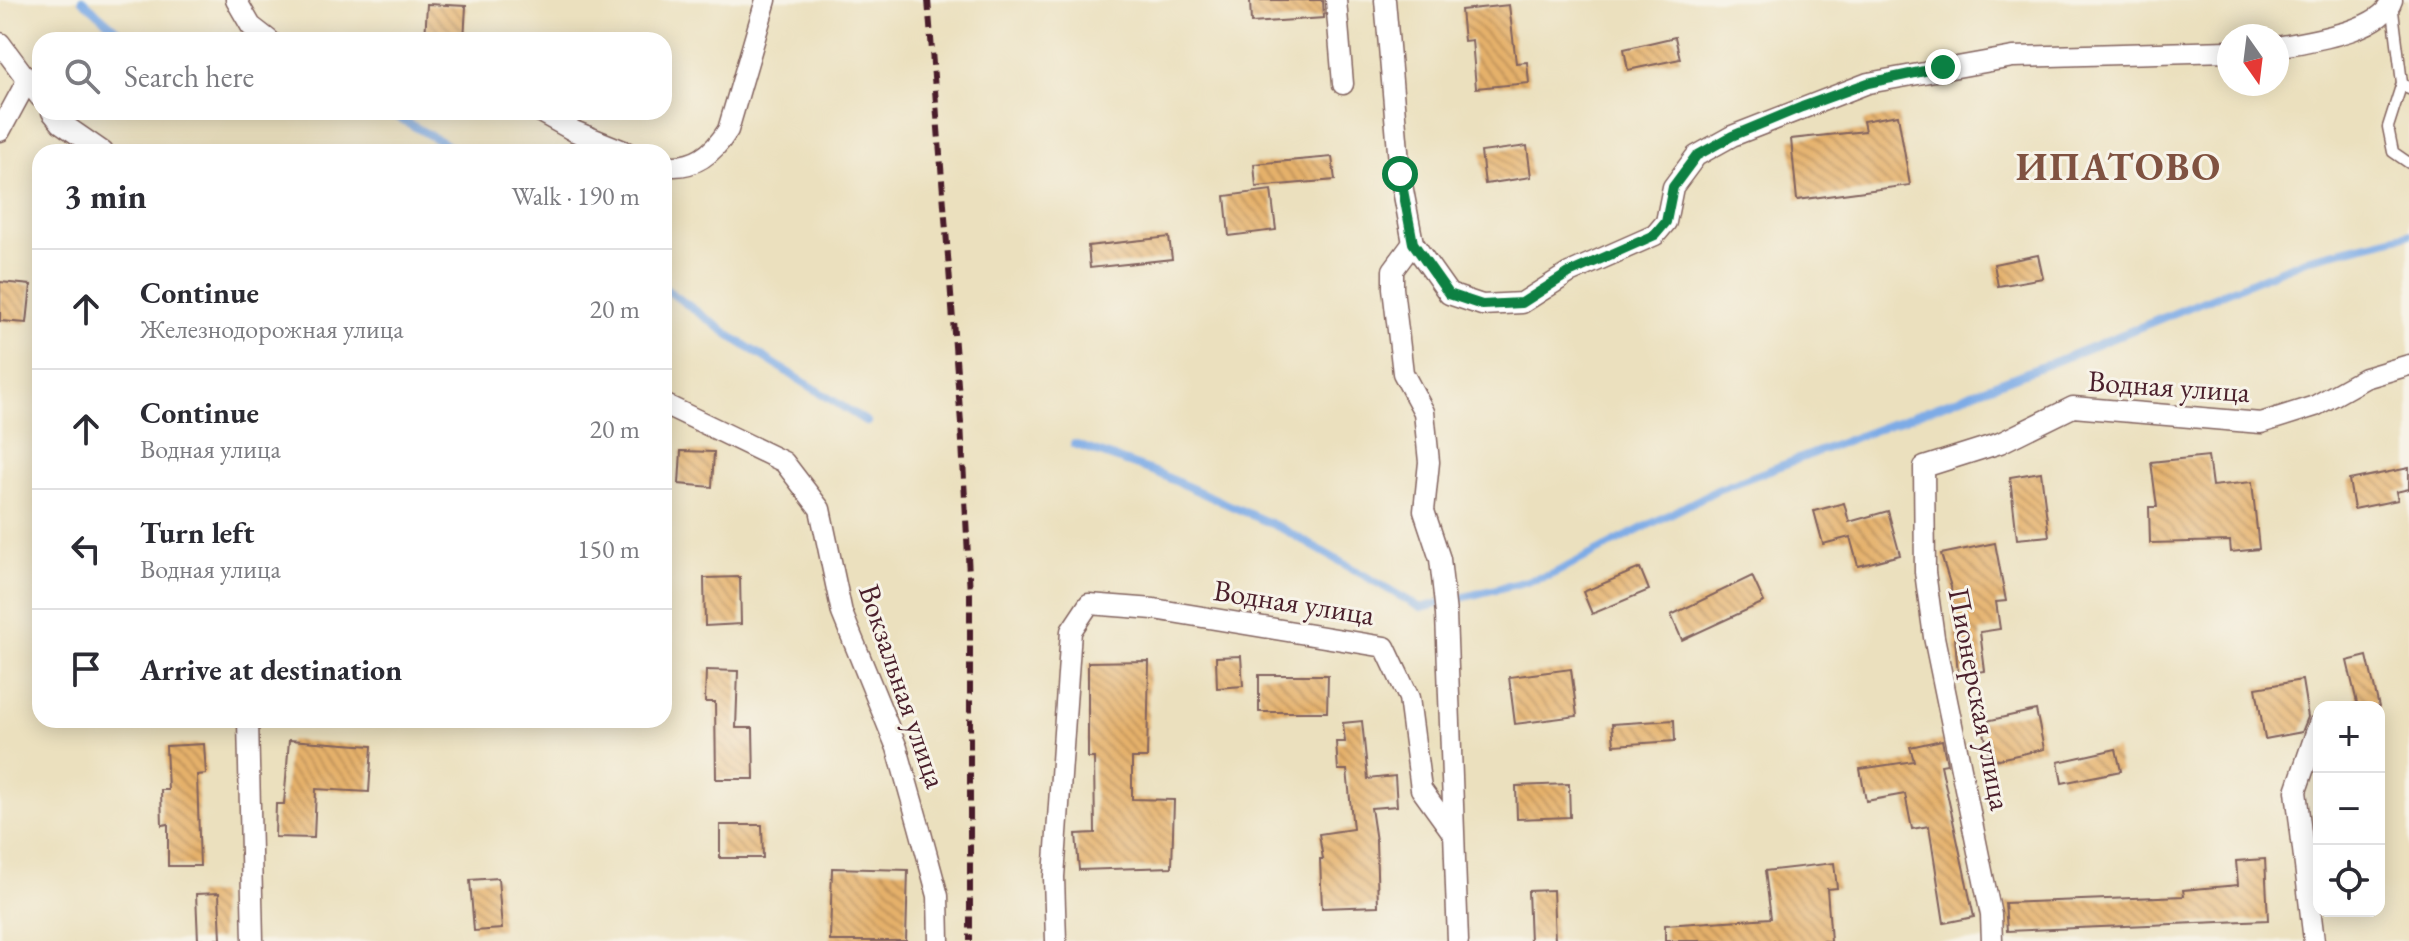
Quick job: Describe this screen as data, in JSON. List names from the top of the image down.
{
  "streets": {
    "street": ["Водная улица", "Вокзальная улица", "Пионерская улица"]
  },
  "crossings": [
    ["Водная улица", "Пионерская улица"]
  ],
  "districts": ["ИПАТОВО"],
  "north": "bottom",
  "page": {
    "search": "Search here",
    "heading": ["3 min", "Walk · 190 m"],
    "list": [
      ["Continue", "Железнодорожная улица", "20 m"],
      ["Continue", "Водная улица", "20 m"],
      ["Turn left", "Водная улица", "150 m"],
      "Arrive at destination"
    ],
    "map_buttons": ["+", "−"]
  }
}
